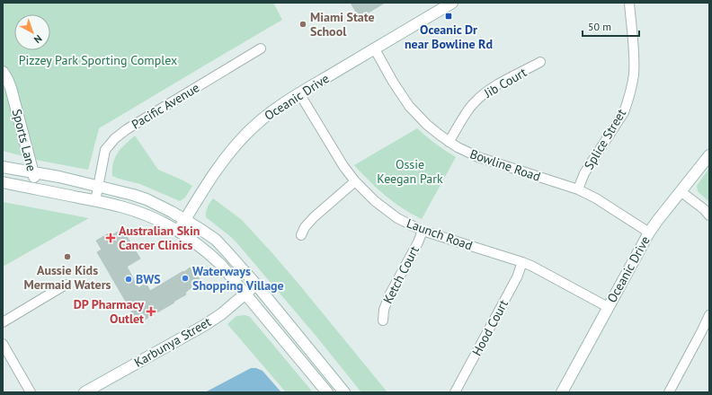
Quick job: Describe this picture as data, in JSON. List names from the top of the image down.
{
  "streets": {
    "street": [
      "Jib Court",
      "Oceanic Drive",
      "Pacific Avenue",
      "Splice Street",
      "Sports Lane",
      "Bowline Road",
      "Launch Road",
      "Ketch Court",
      "Hood Court",
      "Karbunya Street"
    ]
  },
  "crossings": [
    ["Jib Court", "Bowline Road"],
    ["Oceanic Drive", "Bowline Road"],
    ["Oceanic Drive", "Launch Road"],
    ["Splice Street", "Bowline Road"],
    ["Launch Road", "Ketch Court"],
    ["Launch Road", "Hood Court"]
  ],
  "parks": ["Pizzey Park Sporting Complex", "Ossie Keegan Park"],
  "places": {
    "transit": ["Oceanic Dr near Bowline Rd"],
    "other": [
      "Miami State School",
      "Aussie Kids Mermaid Waters",
      "Waterways Shopping Village",
      "BWS"
    ],
    "health": ["Australian Skin Cancer Clinics", "DP Pharmacy Outlet"]
  },
  "scale_bar": "50 m",
  "north": "bottom right"
}
